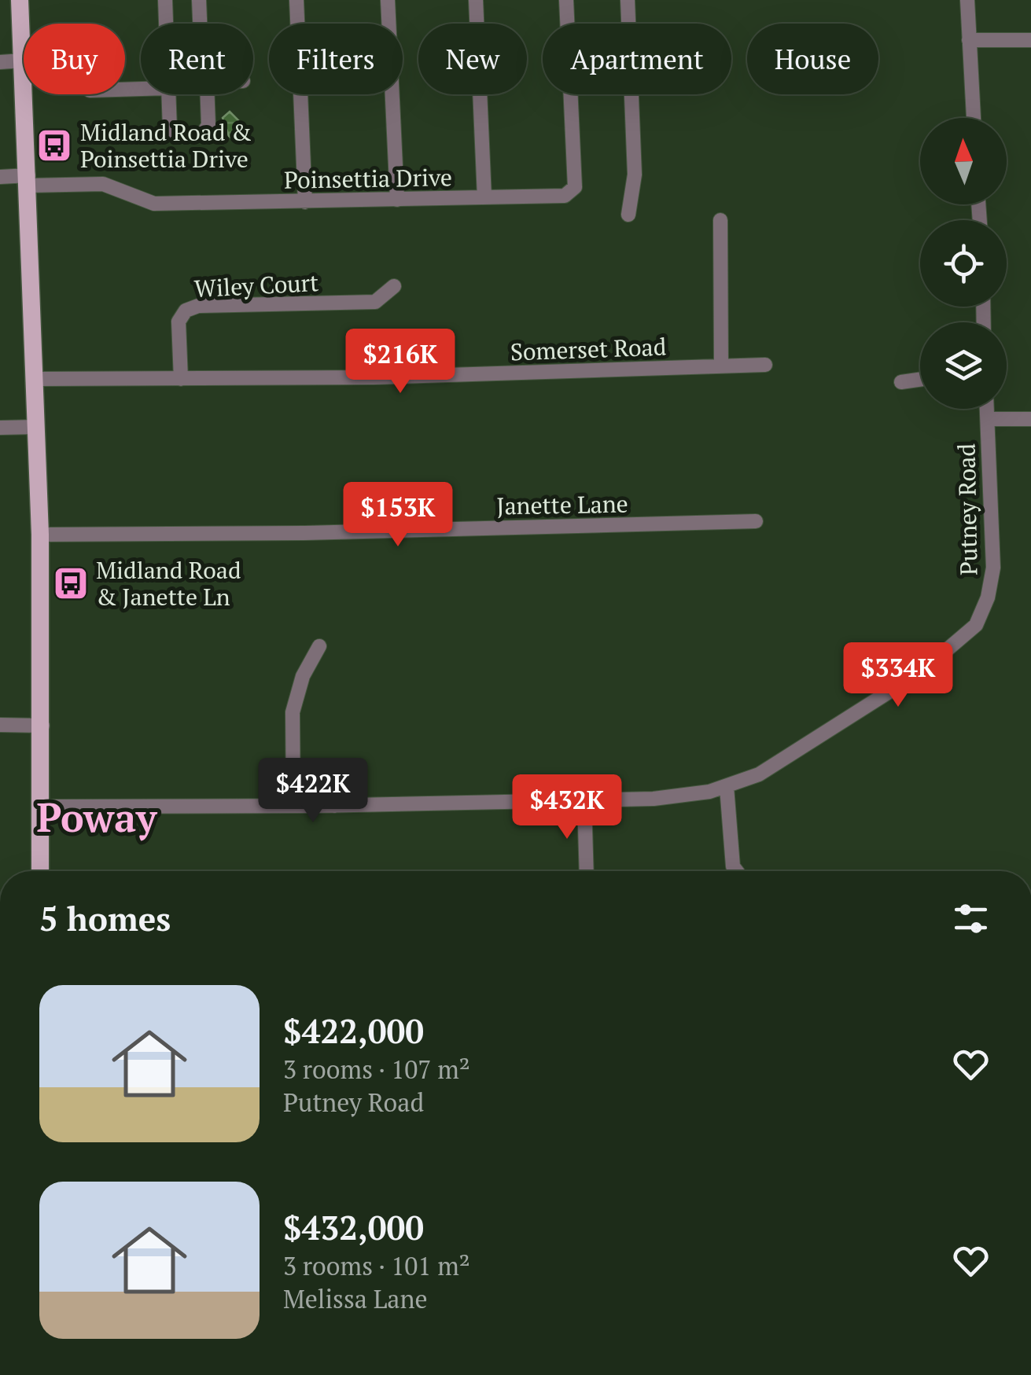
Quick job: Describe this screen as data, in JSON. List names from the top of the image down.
{
  "streets": {
    "street": [
      "Poinsettia Drive",
      "Wiley Court",
      "Somerset Road",
      "Janette Lane",
      "Putney Road"
    ]
  },
  "crossings": [
    ["Wiley Court", "Somerset Road"]
  ],
  "districts": ["Poway"],
  "places": {
    "bus stop": ["Midland Road & Poinsettia Drive", "Midland Road & Janette Ln"]
  },
  "north": "top",
  "page": {
    "chip": [
      "Buy",
      "Rent",
      "Filters",
      "New",
      "Apartment",
      "House"
    ],
    "price": [
      "$216K",
      "$153K",
      "$334K",
      "$422K",
      "$432K"
    ],
    "heading": "5 homes",
    "list": [
      {
        "name": "$422,000",
        "note": "3 rooms · 107 m² · Putney Road"
      },
      {
        "name": "$432,000",
        "note": "3 rooms · 101 m² · Melissa Lane"
      }
    ]
  }
}
